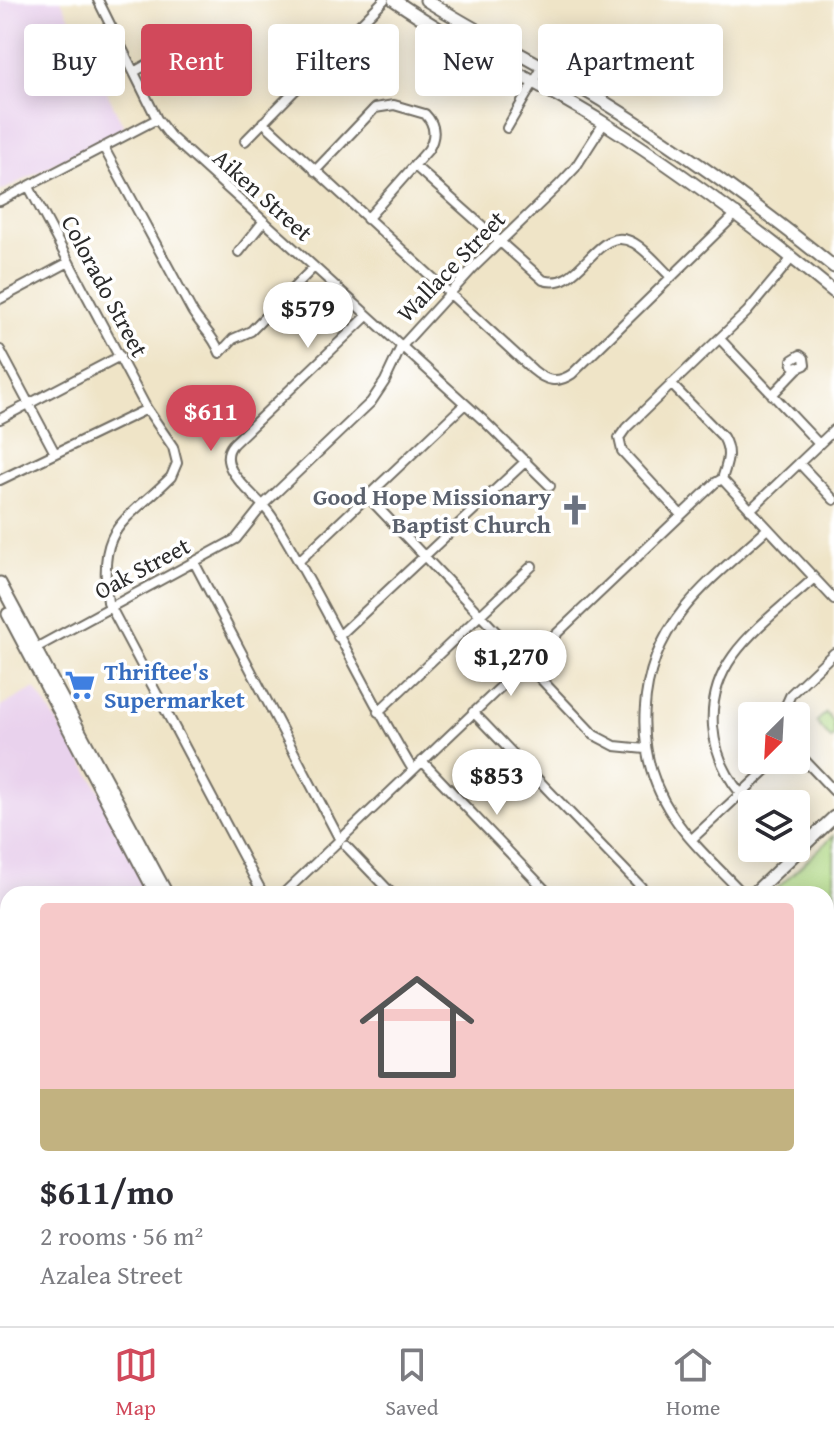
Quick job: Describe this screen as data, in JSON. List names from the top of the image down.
{
  "streets": {
    "street": [
      "Aiken Street",
      "Wallace Street",
      "Colorado Street",
      "Oak Street"
    ]
  },
  "crossings": [
    ["Aiken Street", "Wallace Street"],
    ["Wallace Street", "Oak Street"],
    ["Colorado Street", "Oak Street"]
  ],
  "places": {
    "church": ["Good Hope Missionary Baptist Church"],
    "supermarket": ["Thriftee's Supermarket"]
  },
  "north": "bottom left",
  "page": {
    "chip": [
      "Buy",
      "Rent",
      "Filters",
      "New",
      "Apartment"
    ],
    "price": [
      "$579",
      "$611",
      "$1,270",
      "$853"
    ],
    "list": [
      {
        "name": "$611/mo",
        "note": "2 rooms · 56 m² · Azalea Street"
      }
    ],
    "tabs": ["Map", "Saved", "Home"]
  }
}
